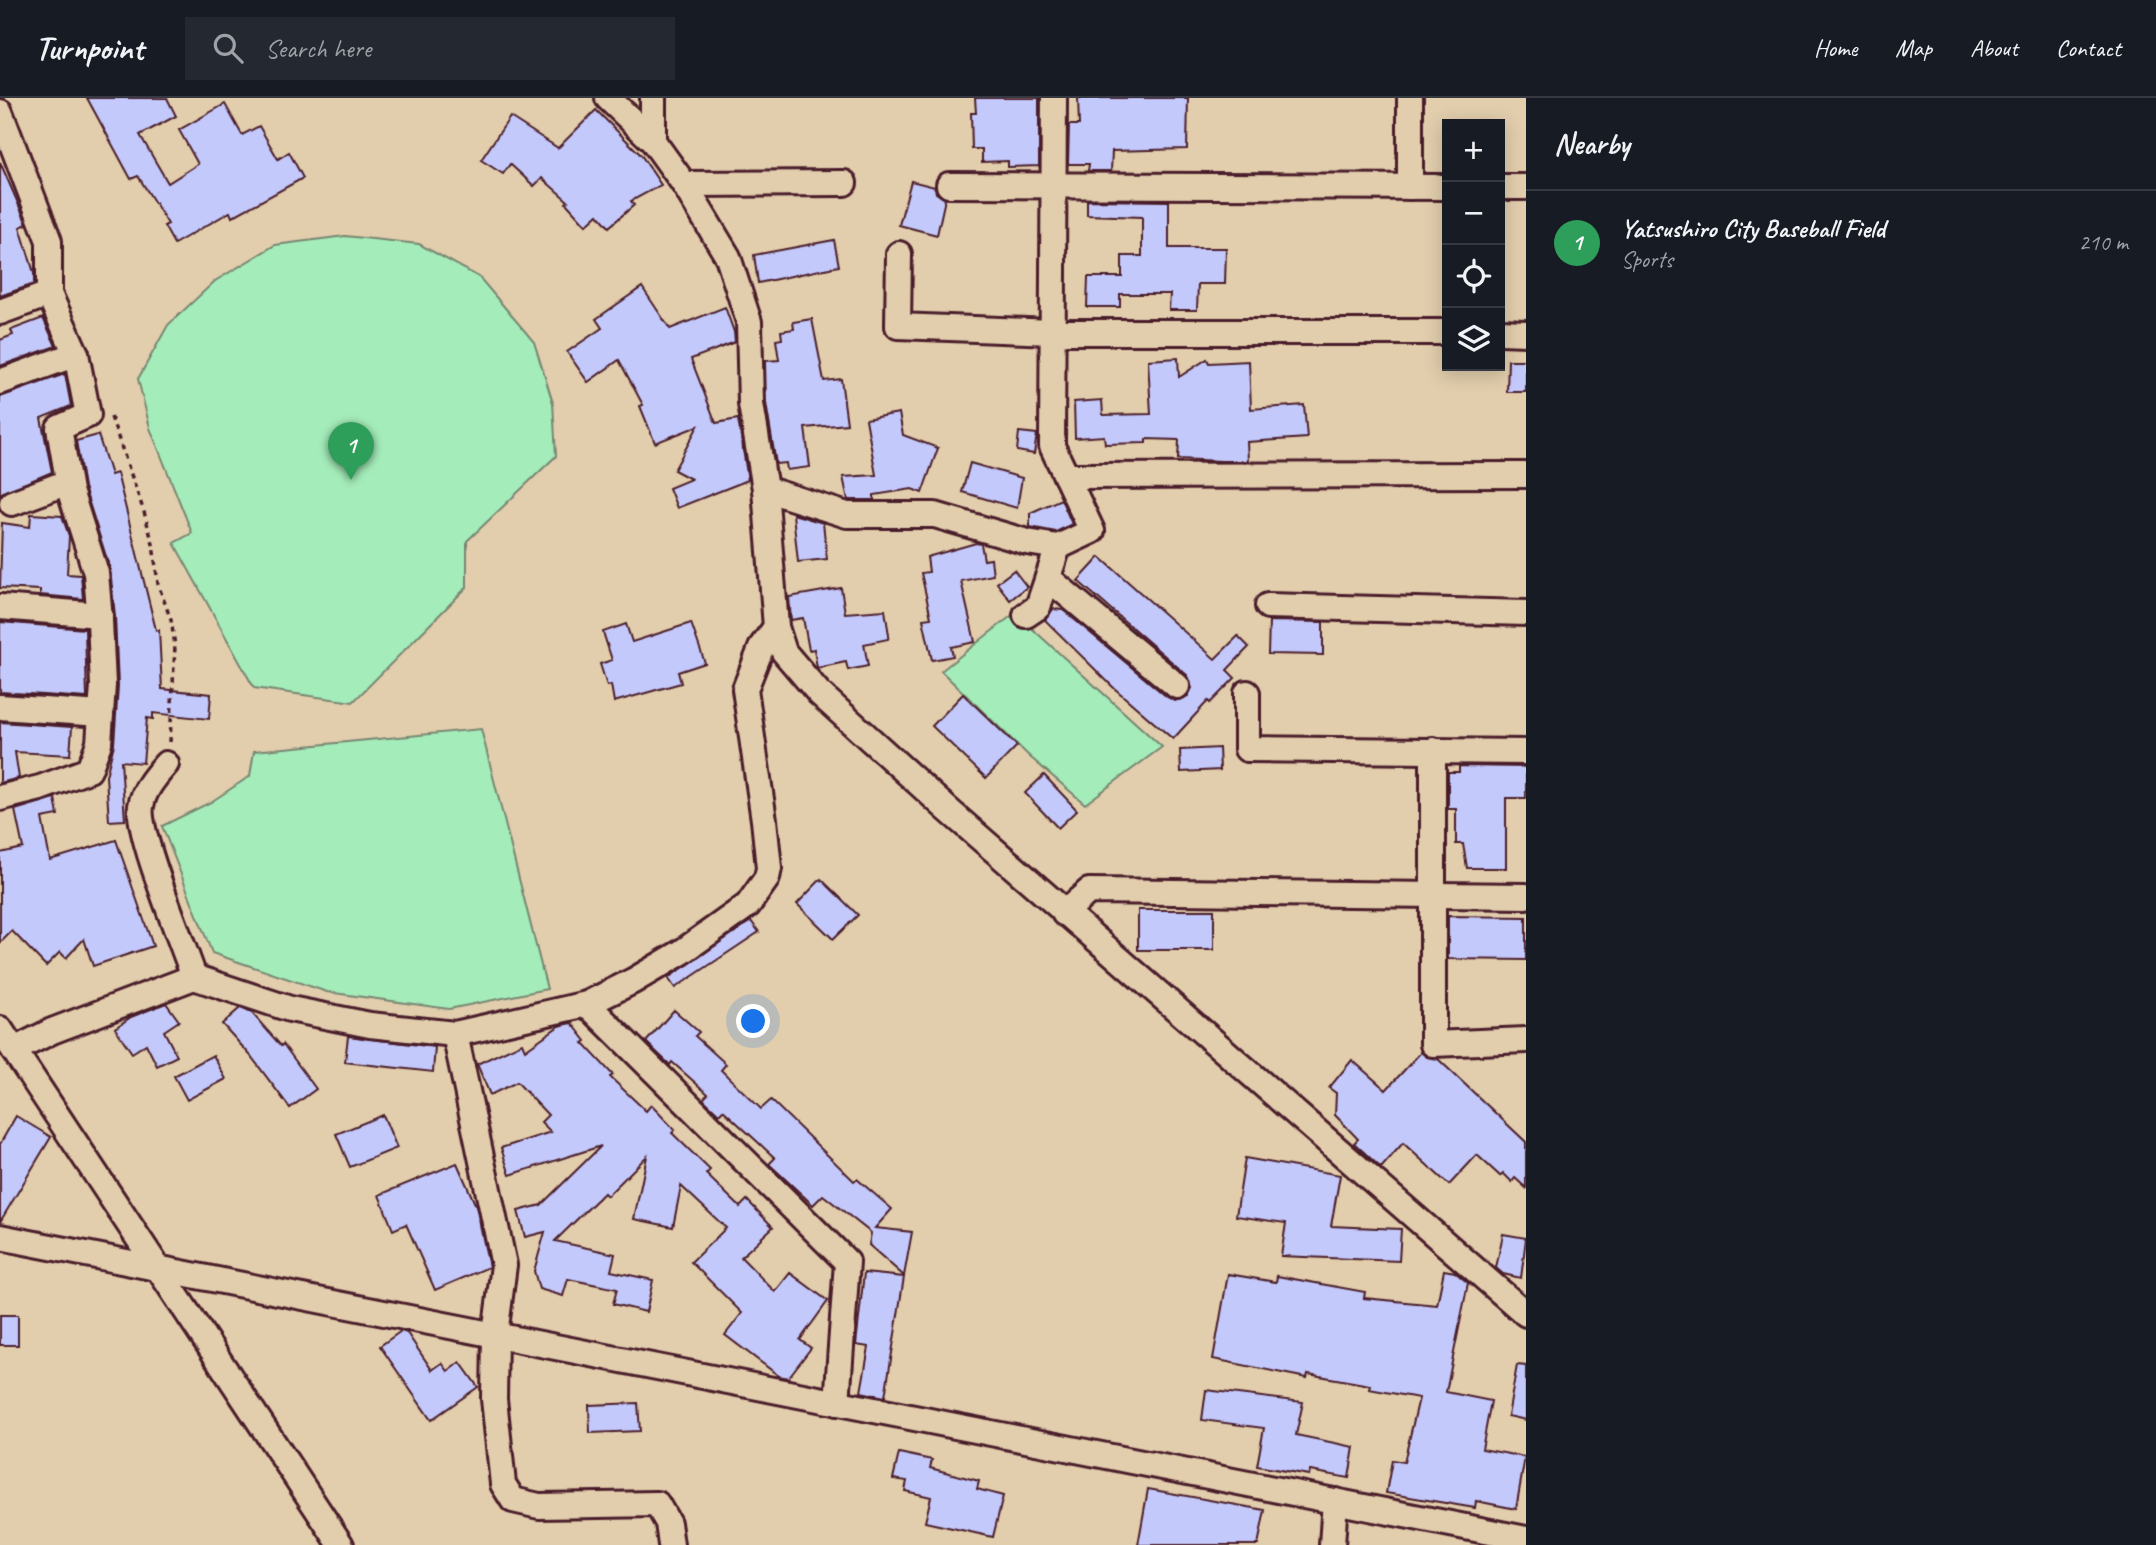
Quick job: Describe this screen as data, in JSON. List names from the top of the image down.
{
  "page": {
    "header": "Turnpoint",
    "search": "Search here",
    "nav": [
      "Home",
      "Map",
      "About",
      "Contact"
    ],
    "heading": "Nearby",
    "map_buttons": ["+", "−"],
    "list": [
      {
        "mark": "1",
        "name": "Yatsushiro City Baseball Field",
        "note": "Sports",
        "value": "210 m"
      }
    ],
    "pins": "1"
  }
}
